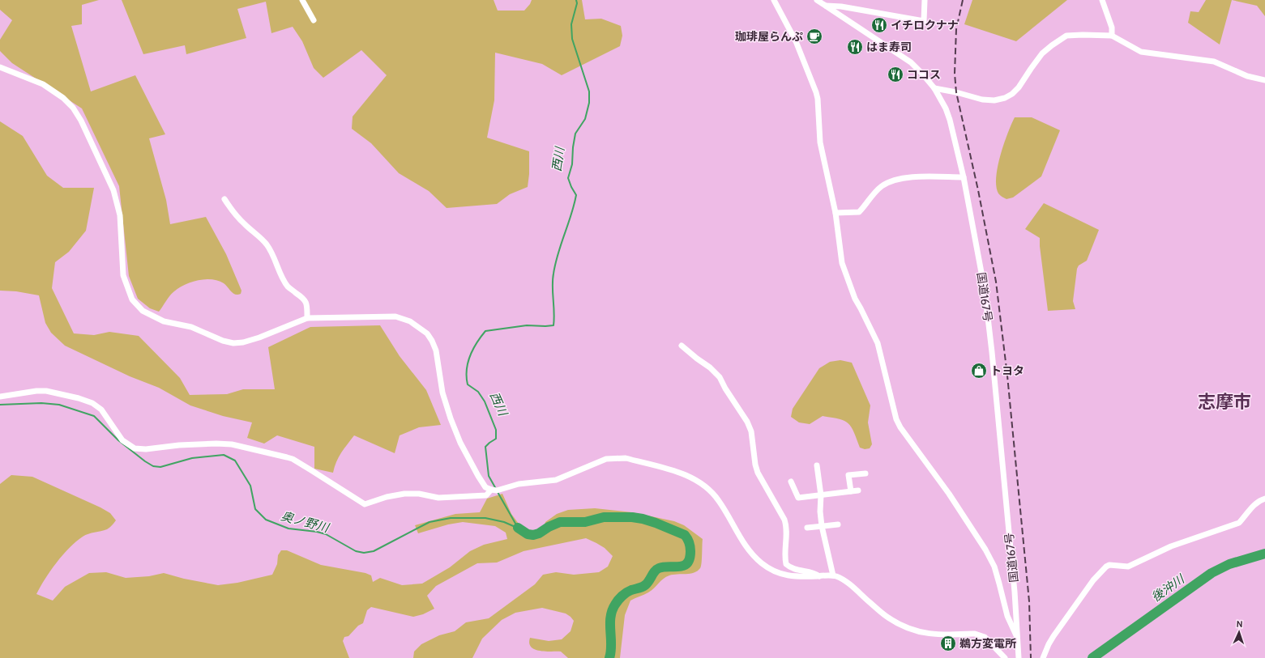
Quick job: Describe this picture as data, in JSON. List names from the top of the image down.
{
  "streets": {
    "street": ["国道167号"]
  },
  "districts": ["志摩市"],
  "water": ["西川", "奥ノ野川", "後沖川"],
  "places": {
    "restaurant": ["イチロクナナ", "はま寿司", "ココス"],
    "cafe": ["珈琲屋らんぷ"],
    "shop": ["トヨタ"],
    "building": ["鵜方変電所"]
  },
  "north": "top"
}
